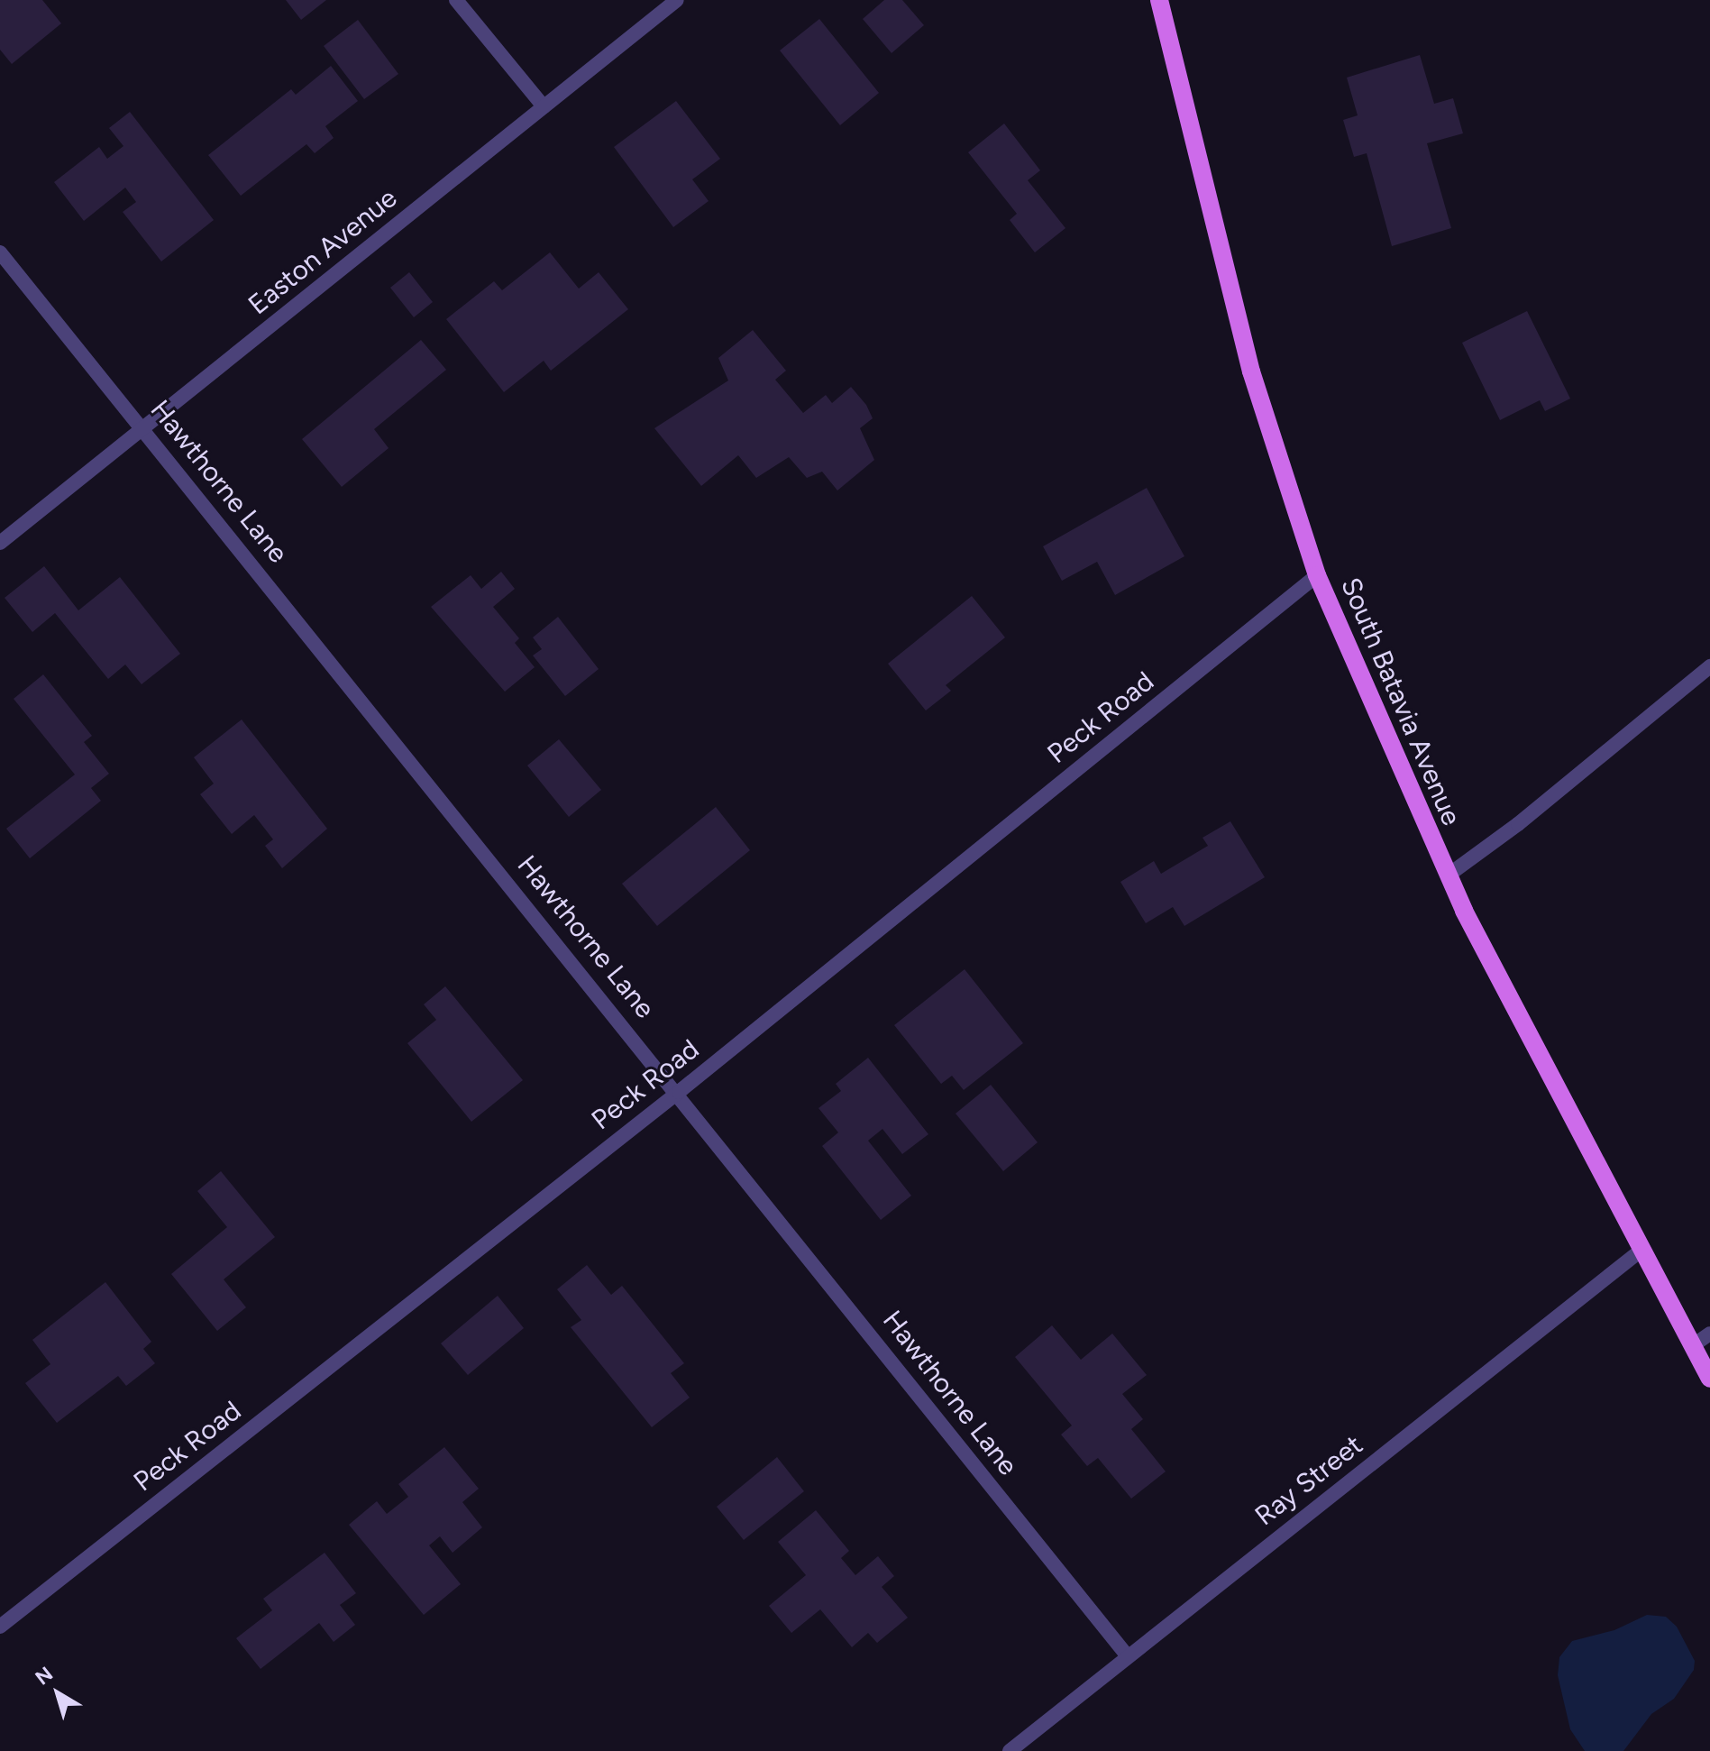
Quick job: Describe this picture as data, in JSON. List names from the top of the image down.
{
  "streets": {
    "main road": ["South Batavia Avenue"],
    "street": [
      "Easton Avenue",
      "Hawthorne Lane",
      "Peck Road",
      "Ray Street"
    ]
  },
  "crossings": [
    ["Easton Avenue", "Hawthorne Lane"],
    ["Hawthorne Lane", "Peck Road"],
    ["Hawthorne Lane", "Ray Street"],
    ["South Batavia Avenue", "Peck Road"],
    ["South Batavia Avenue", "Ray Street"]
  ],
  "north": "top left"
}
